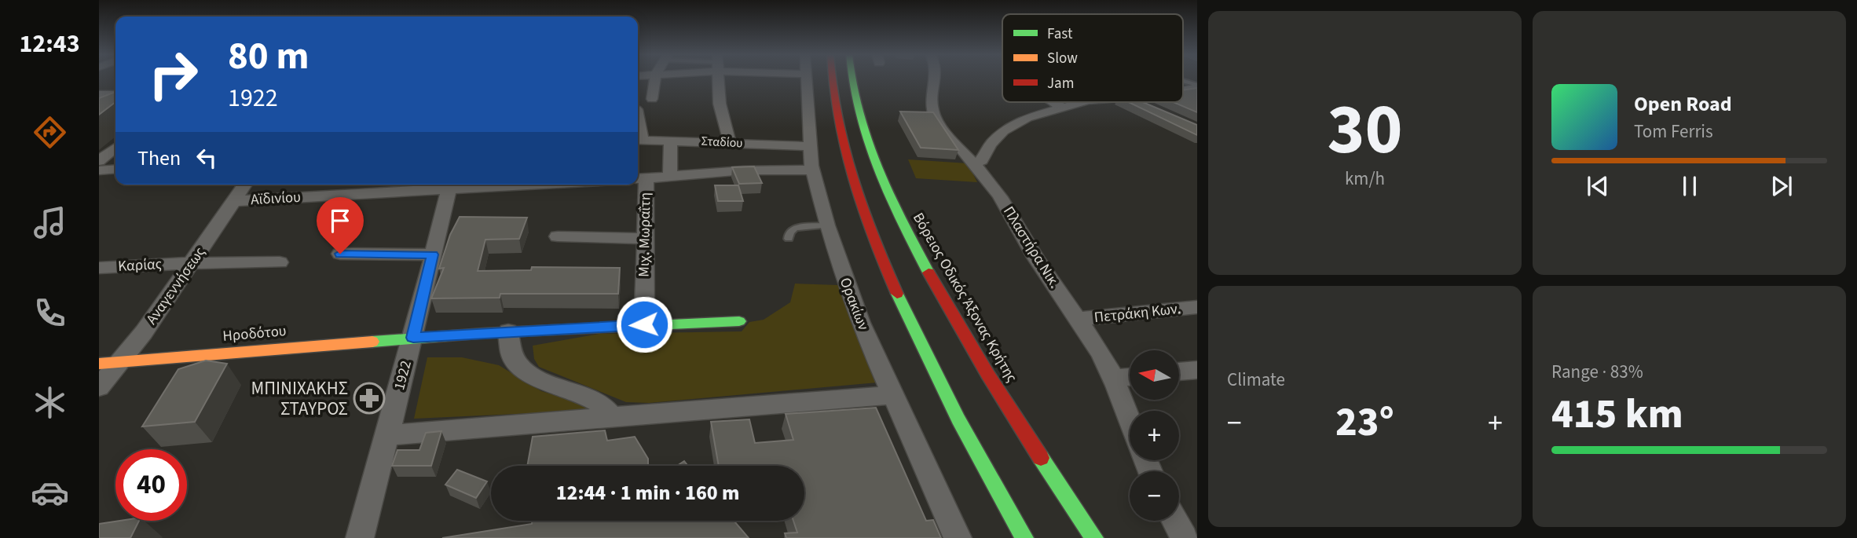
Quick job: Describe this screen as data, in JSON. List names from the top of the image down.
{
  "streets": {
    "main road": ["Βόρειος Οδικός Άξονας Κρήτης", "Ηροδότου"],
    "street": [
      "Σταδίου",
      "Αϊδινίου",
      "Μιχ. Μωραΐτη",
      "Πλαστήρα Νικ.",
      "Καρίας",
      "Αναγεννήσεως",
      "Ορακίων",
      "Πετράκη Κων.",
      "1922"
    ]
  },
  "crossings": [
    ["Σταδίου", "Ορακίων"],
    ["Αϊδινίου", "Αναγεννήσεως"],
    ["Αϊδινίου", "1922"],
    ["Μιχ. Μωραΐτη", "Ηροδότου"],
    ["Πλαστήρα Νικ.", "Πετράκη Κων."],
    ["Καρίας", "Αναγεννήσεως"],
    ["Αναγεννήσεως", "Ηροδότου"],
    ["Ηροδότου", "1922"]
  ],
  "places": {
    "pharmacy": ["ΜΠΙΝΙΧΑΚΗΣ ΣΤΑΥΡΟΣ"]
  },
  "legend": ["Fast", "Slow", "Jam"],
  "north": "left",
  "page": {
    "tabs": "12:43",
    "tile": [
      ["30", "km/h"],
      "Climate",
      ["Range · 83%", "415 km"]
    ],
    "turn": ["80 m", "1922"],
    "song": ["Open Road", "Tom Ferris"],
    "then": "Then",
    "map_buttons": ["+", "−"],
    "heat": ["−", "23°", "+"],
    "limit": "40",
    "trip": "12:44 · 1 min · 160 m"
  }
}
